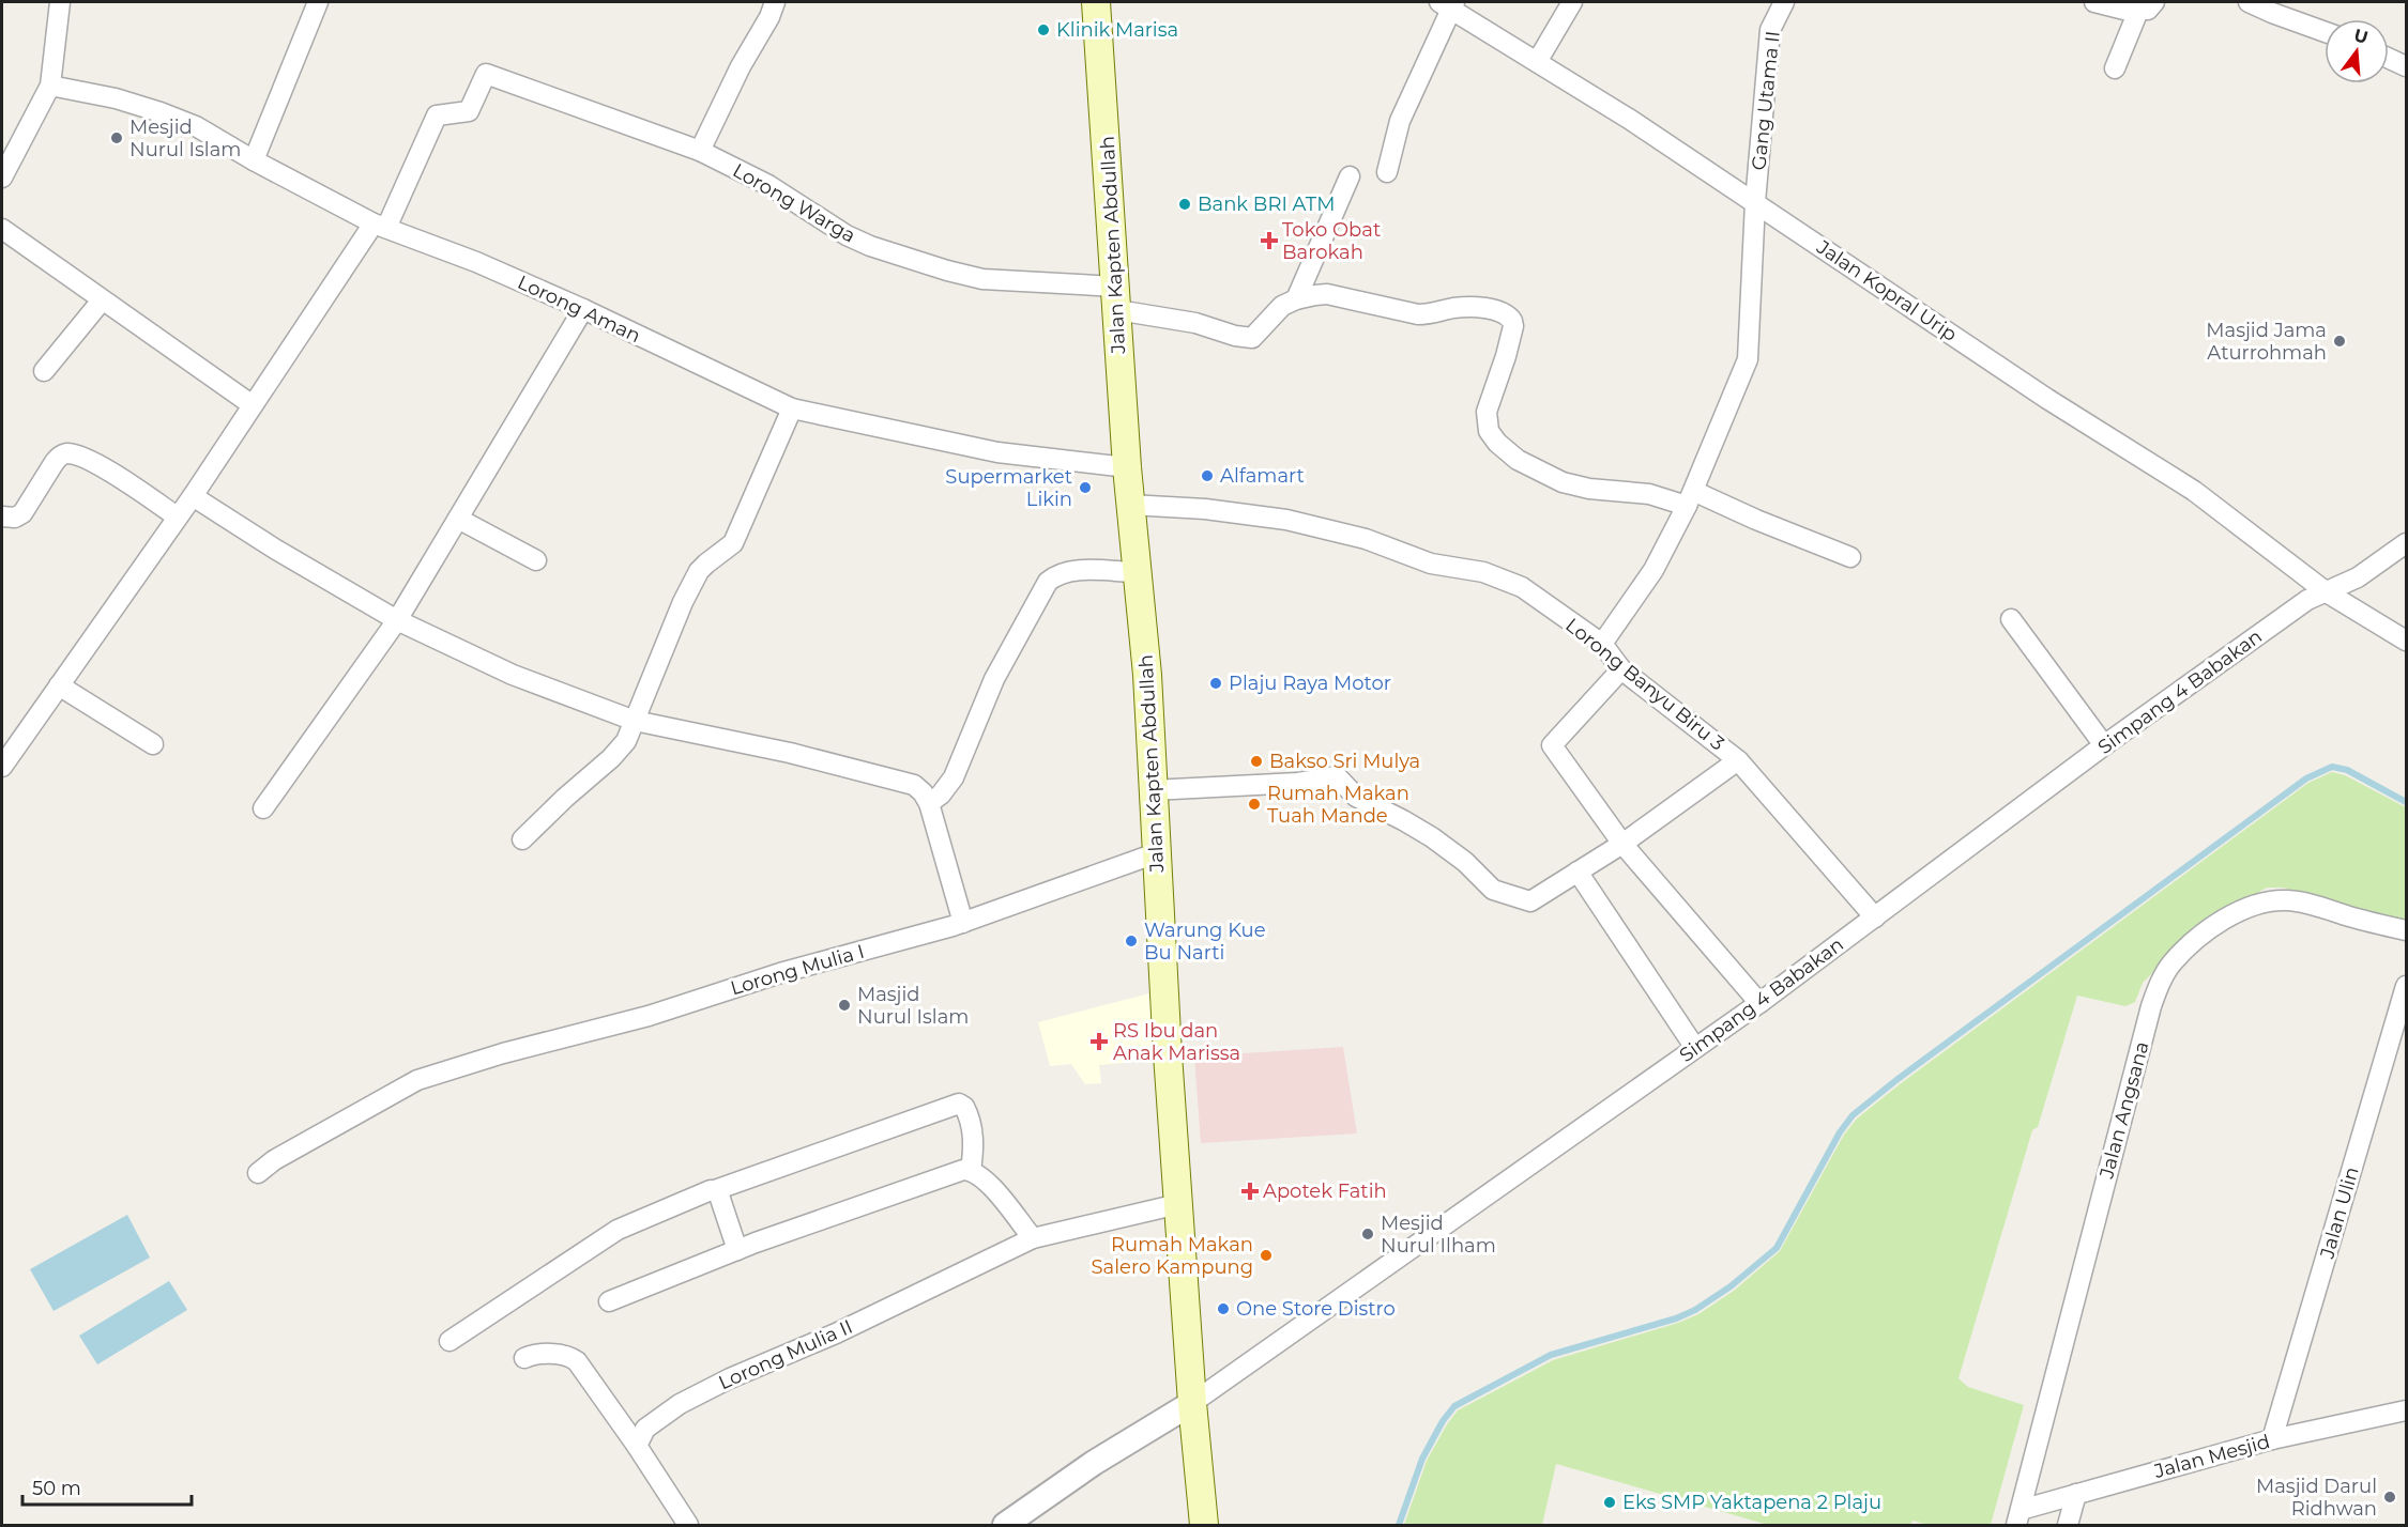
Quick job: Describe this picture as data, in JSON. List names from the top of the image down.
{
  "streets": {
    "main road": ["Jalan Kapten Abdullah"],
    "street": [
      "Gang Utama II",
      "Lorong Warga",
      "Jalan Kopral Urip",
      "Lorong Aman",
      "Lorong Banyu Biru 3",
      "Simpang 4 Babakan",
      "Lorong Mulia I",
      "Jalan Angsana",
      "Jalan Ulin",
      "Lorong Mulia II",
      "Jalan Mesjid"
    ]
  },
  "crossings": [
    ["Gang Utama II", "Jalan Kopral Urip"],
    ["Gang Utama II", "Lorong Banyu Biru 3"],
    ["Lorong Warga", "Jalan Kapten Abdullah"],
    ["Lorong Warga", "Lorong Aman"],
    ["Jalan Kapten Abdullah", "Lorong Aman"],
    ["Jalan Kapten Abdullah", "Lorong Banyu Biru 3"],
    ["Jalan Kapten Abdullah", "Simpang 4 Babakan"],
    ["Jalan Kapten Abdullah", "Lorong Mulia I"],
    ["Jalan Kapten Abdullah", "Lorong Mulia II"],
    ["Jalan Kopral Urip", "Simpang 4 Babakan"],
    ["Lorong Banyu Biru 3", "Simpang 4 Babakan"],
    ["Jalan Angsana", "Jalan Mesjid"],
    ["Jalan Ulin", "Jalan Mesjid"]
  ],
  "places": {
    "other": [
      "Klinik Marisa",
      "Mesjid Nurul Islam",
      "Bank BRI ATM",
      "Masjid Jama Aturrohmah",
      "Alfamart",
      "Supermarket Likin",
      "Plaju Raya Motor",
      "Bakso Sri Mulya",
      "Rumah Makan Tuah Mande",
      "Warung Kue Bu Narti",
      "Masjid Nurul Islam",
      "Mesjid Nurul Ilham",
      "Rumah Makan Salero Kampung",
      "One Store Distro",
      "Masjid Darul Ridhwan",
      "Eks SMP Yaktapena 2 Plaju"
    ],
    "health": ["Toko Obat Barokah", "RS Ibu dan Anak Marissa", "Apotek Fatih"]
  },
  "scale_bar": "50 m",
  "north": "top"
}
